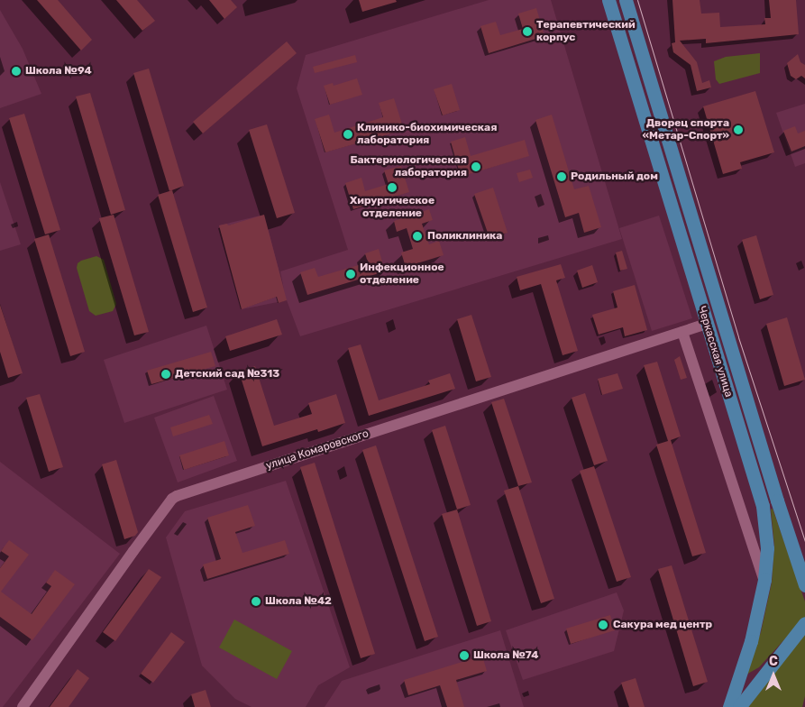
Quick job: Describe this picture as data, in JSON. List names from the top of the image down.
{
  "streets": {
    "main road": ["Черкасская улица"],
    "street": ["улица Комаровского"]
  },
  "crossings": [
    ["Черкасская улица", "улица Комаровского"]
  ],
  "places": [
    "Терапевтический корпус",
    "Школа №94",
    "Дворец спорта «Метар-Спорт»",
    "Клинико-биохимическая лаборатория",
    "Бактериологическая лаборатория",
    "Родильный дом",
    "Хирургическое отделение",
    "Поликлиника",
    "Инфекционное отделение",
    "Детский сад №313",
    "Школа №42",
    "Сакура мед центр",
    "Школа №74"
  ],
  "north": "top"
}
